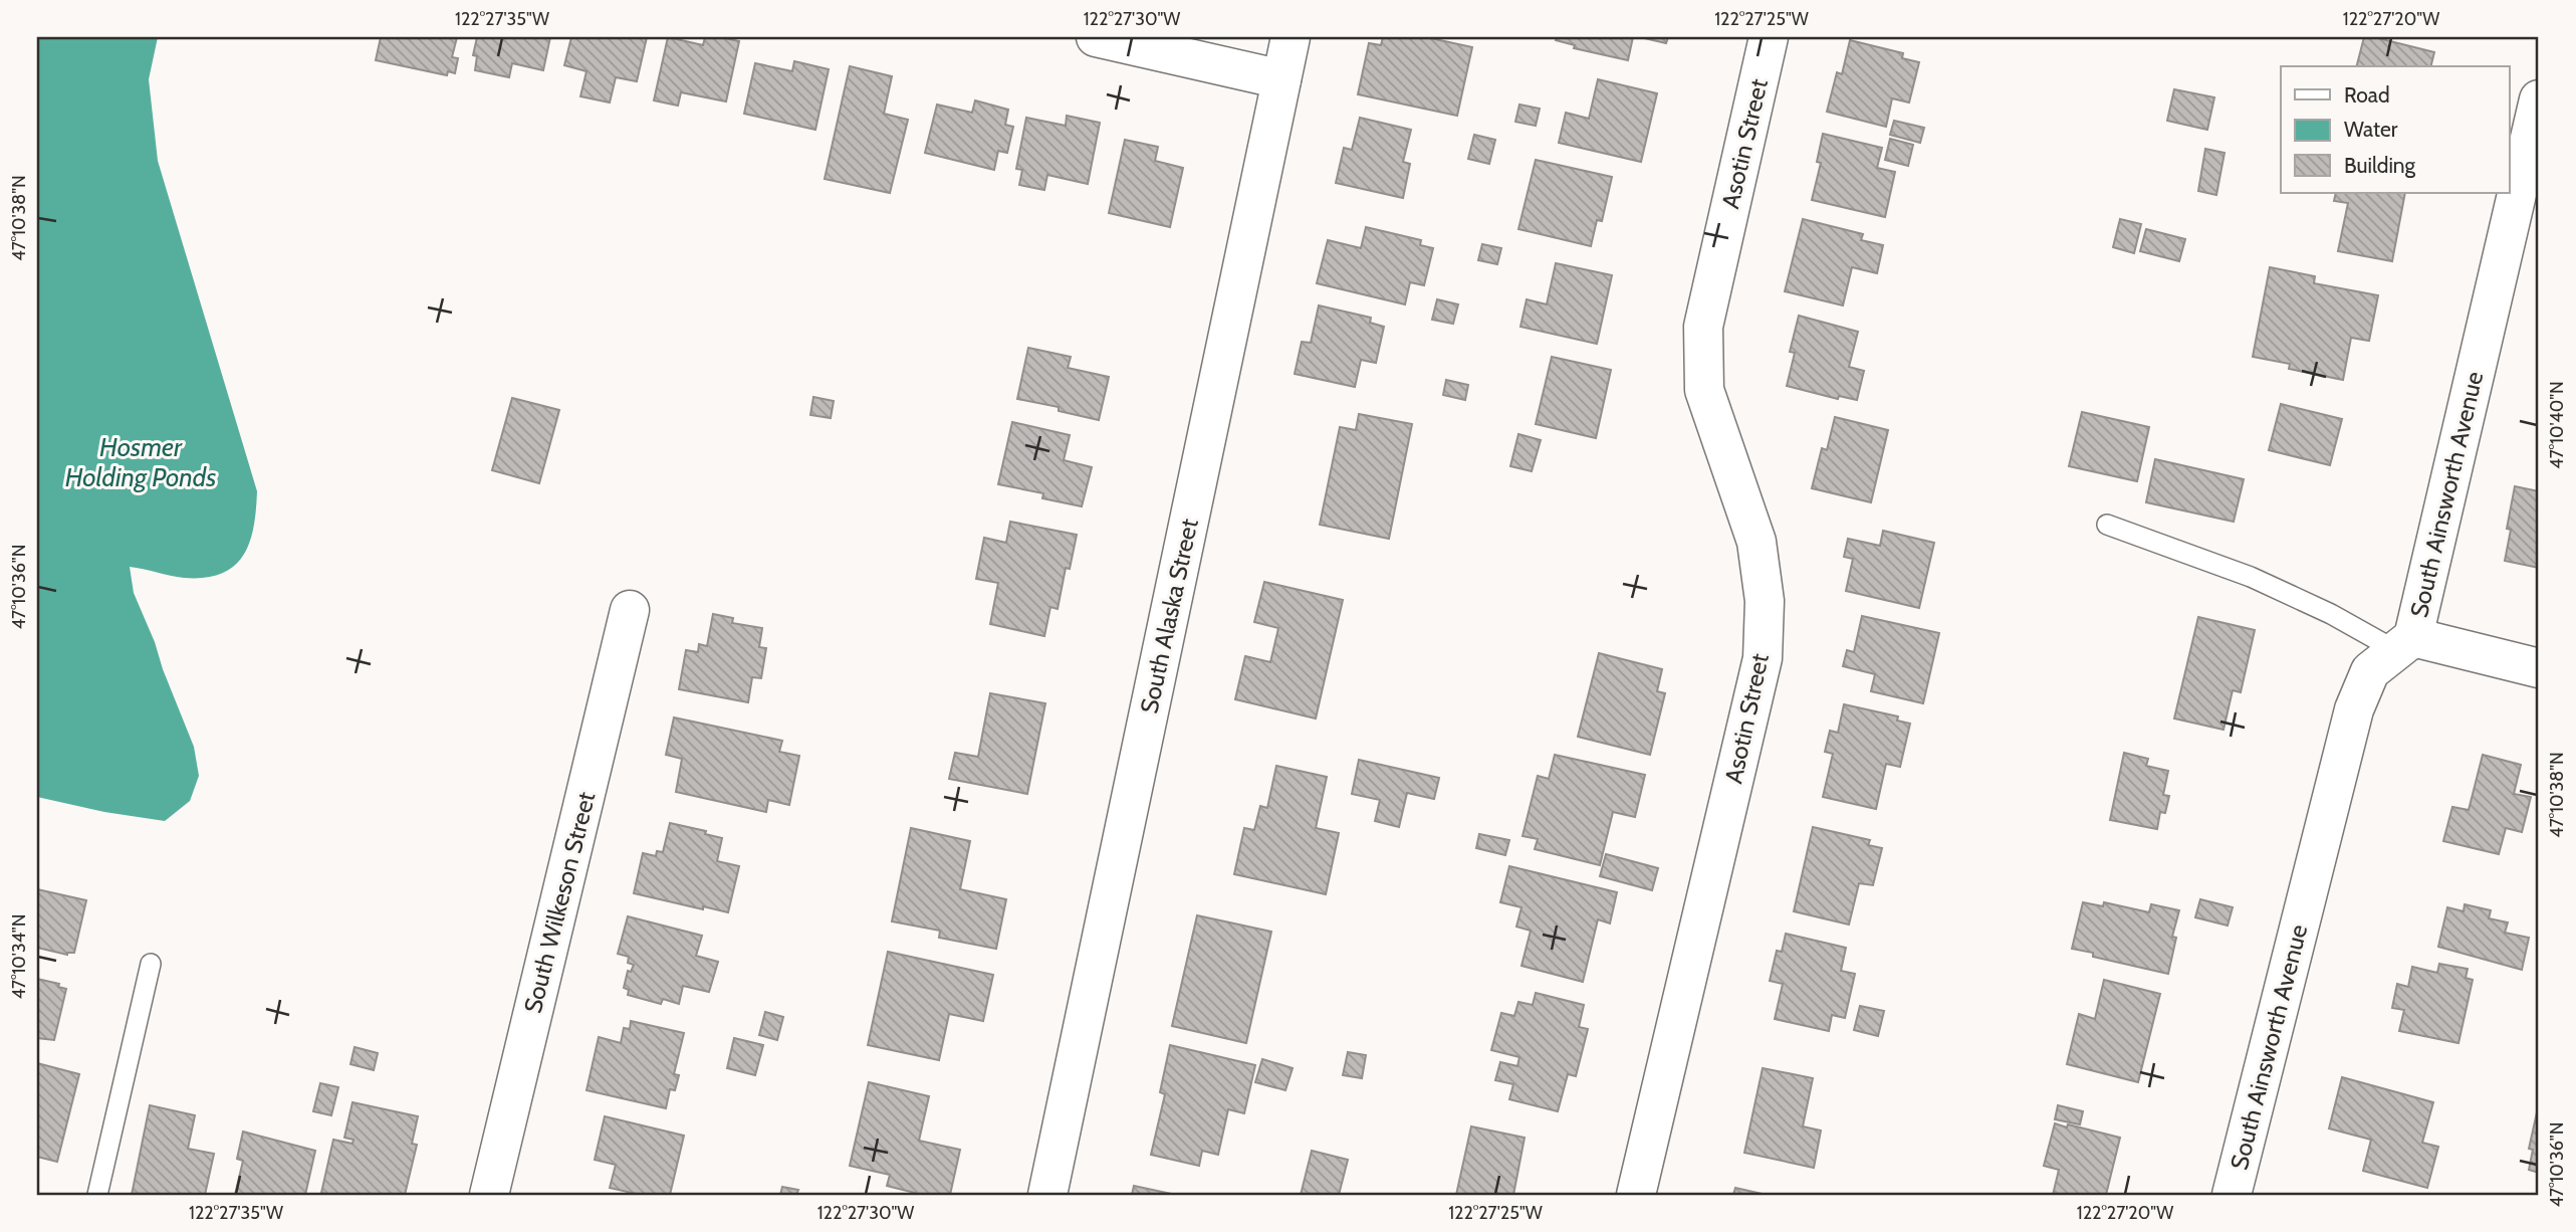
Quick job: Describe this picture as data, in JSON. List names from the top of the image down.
{
  "streets": {
    "street": [
      "Asotin Street",
      "South Ainsworth Avenue",
      "South Alaska Street",
      "South Wilkeson Street"
    ]
  },
  "water": ["Hosmer Holding Ponds"],
  "legend": ["Road", "Water", "Building"],
  "coordinates": [
    "122°27'35\"W",
    "122°27'30\"W",
    "122°27'25\"W",
    "122°27'20\"W",
    "47°10'38\"N",
    "47°10'40\"N",
    "47°10'36\"N",
    "47°10'34\"N"
  ]
}
